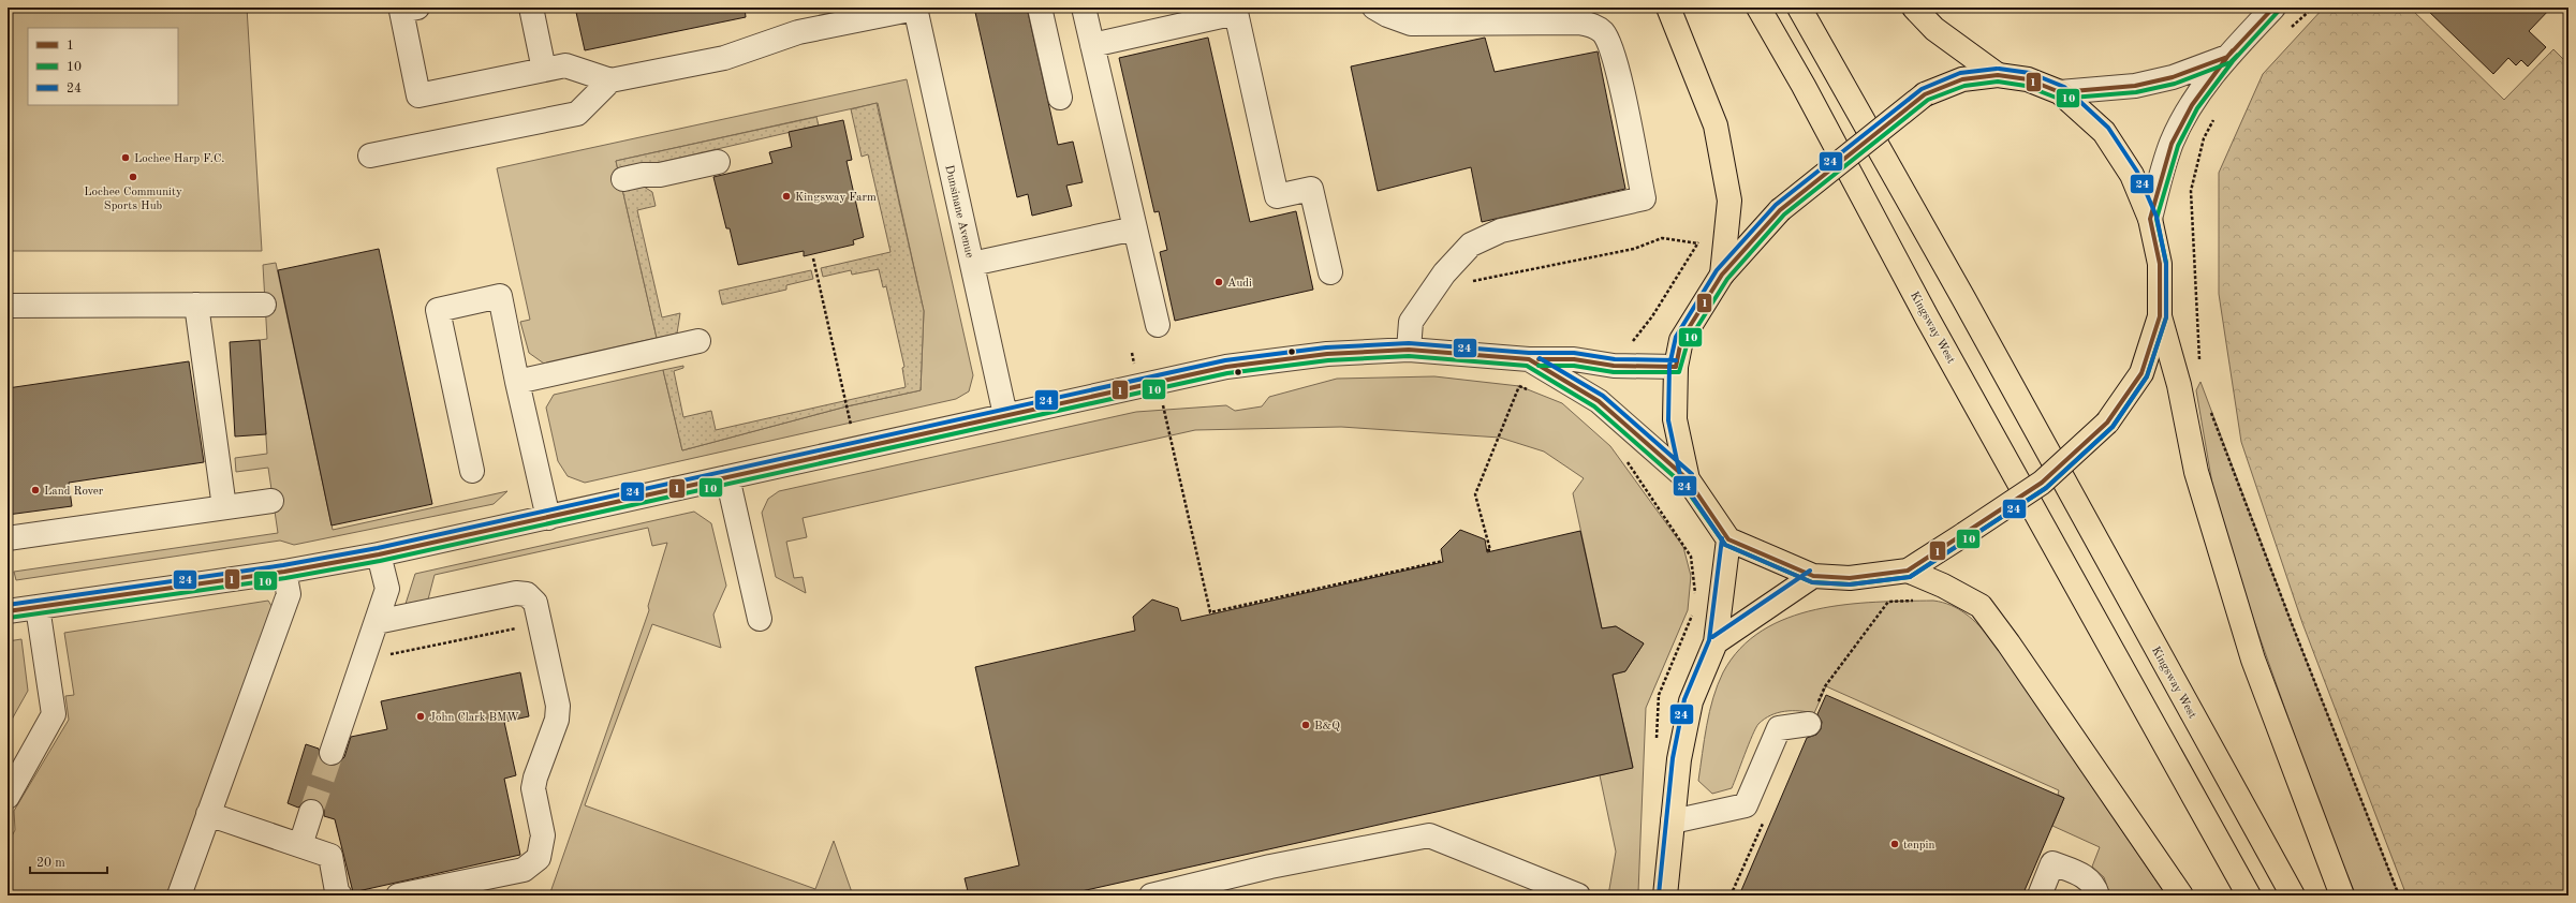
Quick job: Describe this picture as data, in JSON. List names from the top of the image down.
{
  "streets": {
    "main road": ["Kingsway West"],
    "street": ["Dunsinane Avenue"]
  },
  "places": [
    "Lochee Harp F.C.",
    "Lochee Community Sports Hub",
    "Kingsway Farm",
    "Audi",
    "Land Rover",
    "John Clark BMW",
    "B&Q",
    "tenpin"
  ],
  "lines": ["transit line 1", "transit line 10", "transit line 24"],
  "legend": ["1", "10", "24"],
  "scale_bar": "20 m"
}
